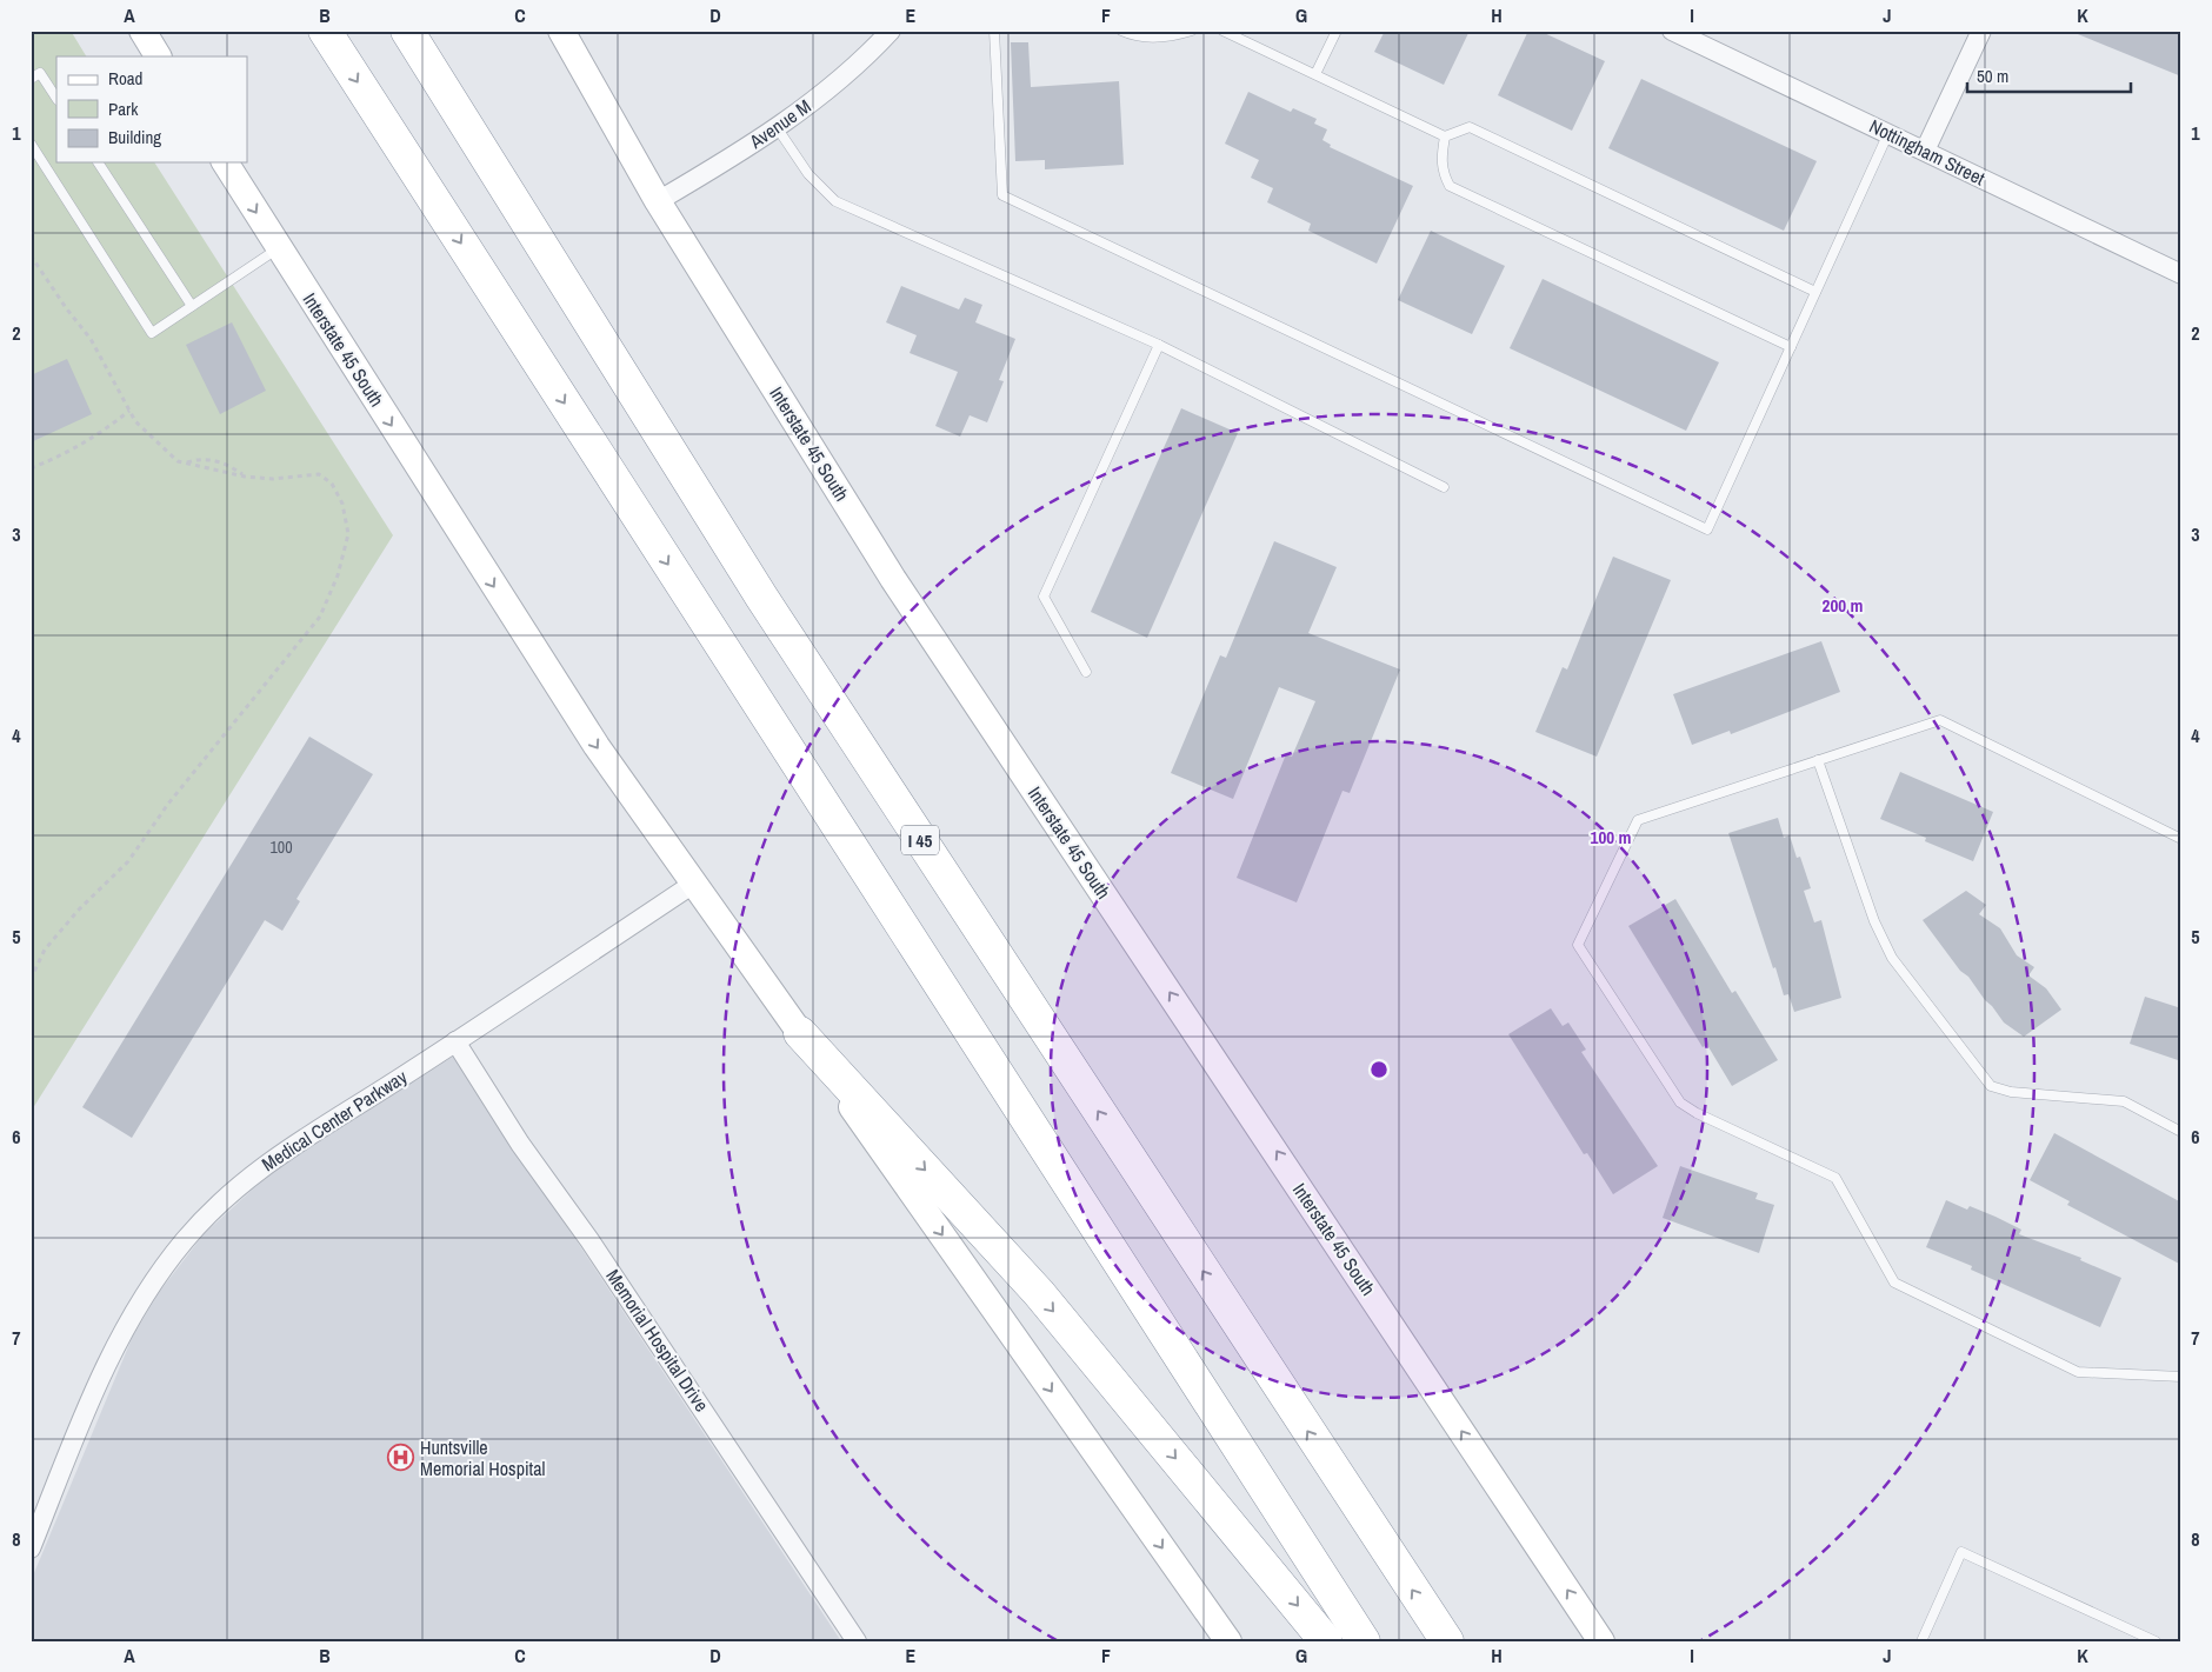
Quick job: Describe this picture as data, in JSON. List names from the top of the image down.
{
  "streets": {
    "highway": ["I 45"],
    "main road": ["Interstate 45 South"],
    "street": [
      "Avenue M",
      "Nottingham Street",
      "Medical Center Parkway",
      "Memorial Hospital Drive"
    ]
  },
  "crossings": [
    ["Avenue M", "Interstate 45 South"],
    ["Interstate 45 South", "Medical Center Parkway"],
    ["Medical Center Parkway", "Memorial Hospital Drive"]
  ],
  "places": {
    "hospital": ["Huntsville Memorial Hospital"]
  },
  "house_numbers": ["100"],
  "legend": ["Road", "Park", "Building"],
  "scale_bar": "50 m",
  "grid": {
    "columns": [
      "A",
      "B",
      "C",
      "D",
      "E",
      "F",
      "G",
      "H",
      "I",
      "J",
      "K"
    ],
    "rows": [
      "1",
      "2",
      "3",
      "4",
      "5",
      "6",
      "7",
      "8"
    ]
  },
  "rings": ["200 m", "100 m"]
}
